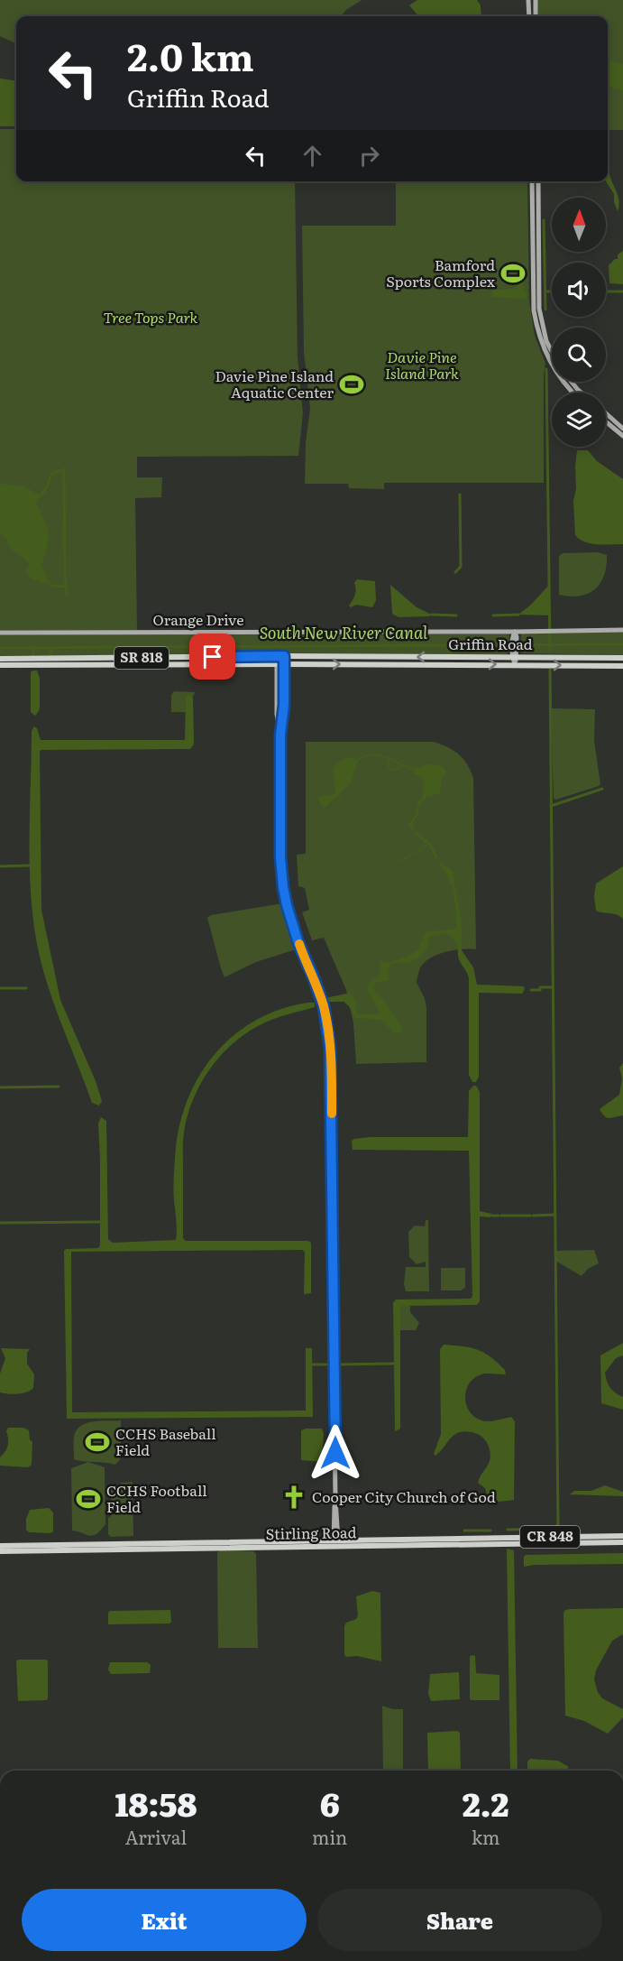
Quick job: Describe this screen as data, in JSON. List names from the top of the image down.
{
  "streets": {
    "main road": [
      "Griffin Road",
      "SR 818",
      "Stirling Road",
      "CR 848"
    ],
    "street": ["Orange Drive"]
  },
  "water": ["South New River Canal"],
  "parks": ["Tree Tops Park", "Davie Pine Island Park"],
  "places": {
    "sports": [
      "Bamford Sports Complex",
      "Davie Pine Island Aquatic Center",
      "CCHS Baseball Field",
      "CCHS Football Field"
    ],
    "church": ["Cooper City Church of God"]
  },
  "north": "top",
  "page": {
    "turn": ["2.0 km", "Griffin Road"],
    "eta": [
      "18:58",
      "Arrival",
      "6",
      "min",
      "2.2",
      "km"
    ],
    "buttons": ["Exit", "Share"]
  }
}
